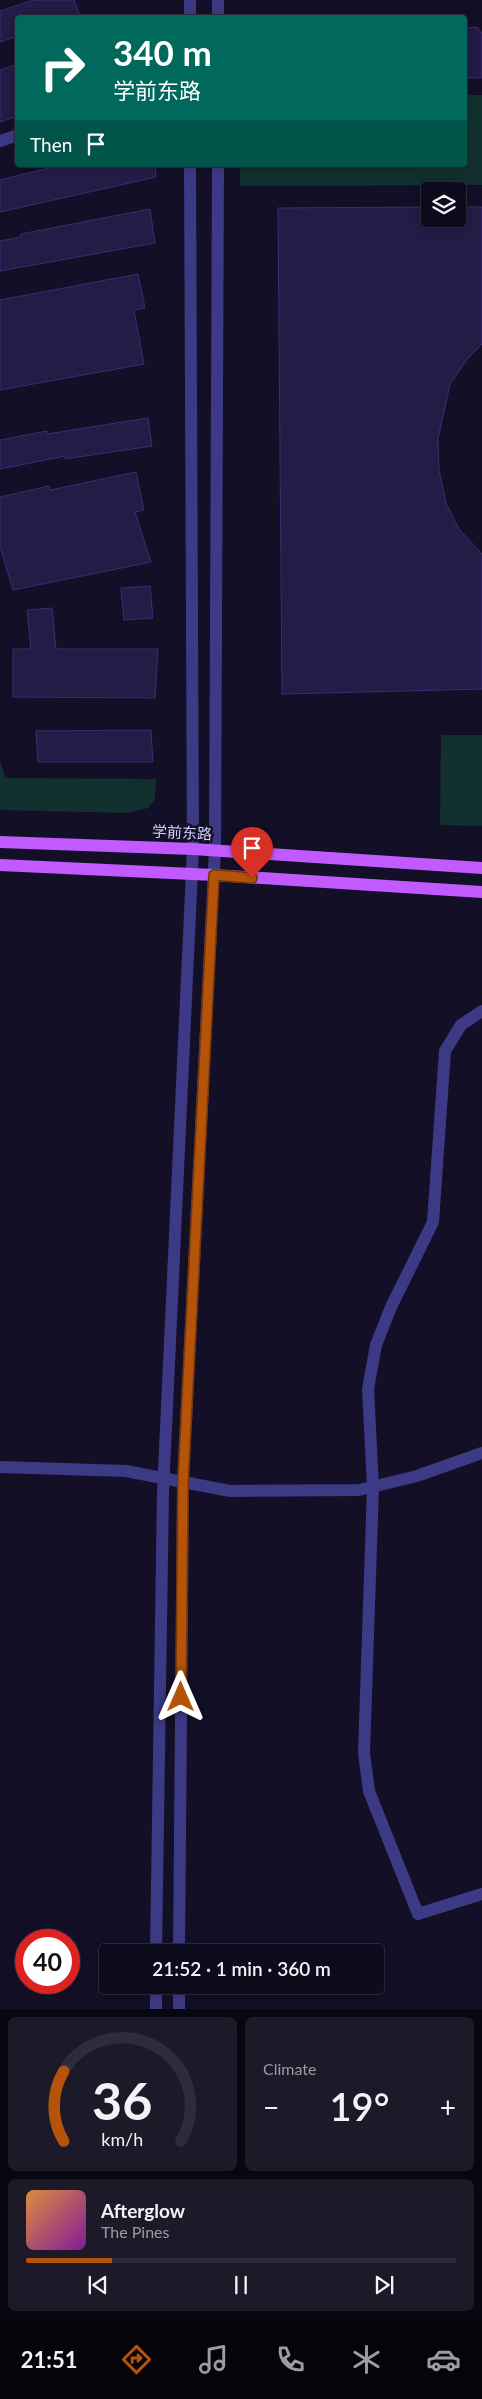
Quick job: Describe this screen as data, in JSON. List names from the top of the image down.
{
  "streets": {
    "main road": ["学前东路"]
  },
  "page": {
    "turn": ["340 m", "学前东路"],
    "then": "Then",
    "limit": "40",
    "trip": "21:52 · 1 min · 360 m",
    "tile": "Climate",
    "heat": ["−", "19°", "+"],
    "song": ["Afterglow", "The Pines"],
    "tabs": "21:51",
    "gauge": ["36", "km/h"]
  }
}
